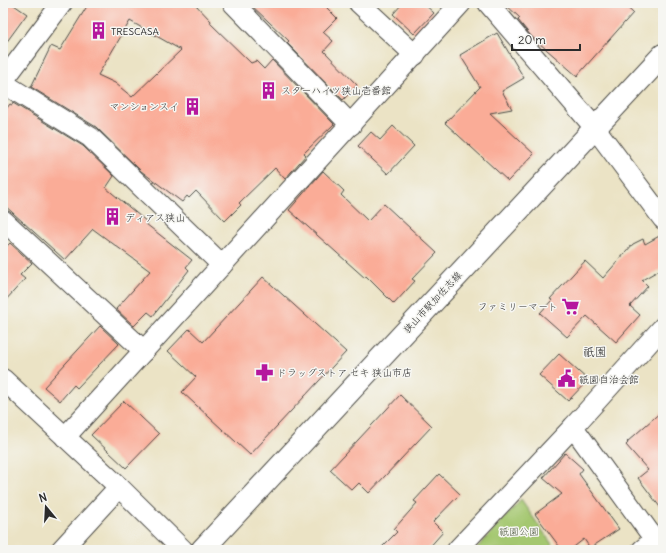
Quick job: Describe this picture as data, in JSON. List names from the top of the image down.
{
  "streets": {
    "street": ["狭山市駅加佐志線"]
  },
  "districts": ["祇園"],
  "parks": ["祇園公園"],
  "places": {
    "building": [
      "TRESCASA",
      "スターハイツ狭山壱番館",
      "マンションスイ",
      "ディアス狭山"
    ],
    "supermarket": ["ファミリーマート"],
    "pharmacy": ["ドラッグストア セキ 狭山市店"],
    "public building": ["祇園自治会館"]
  },
  "scale_bar": "20 m",
  "north": "top"
}
